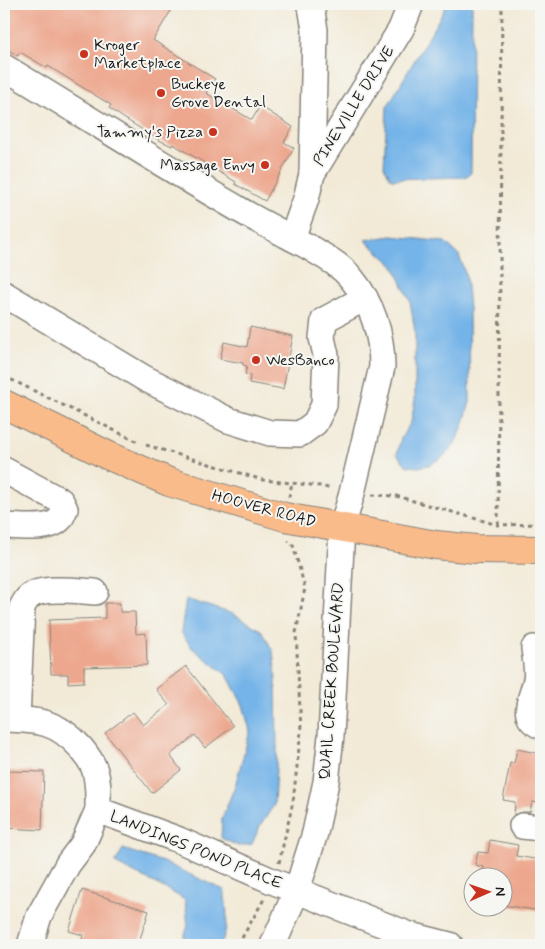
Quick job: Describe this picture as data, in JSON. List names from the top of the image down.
{
  "streets": {
    "main road": ["HOOVER ROAD"],
    "street": ["PINEVILLE DRIVE", "QUAIL CREEK BOULEVARD", "LANDINGS POND PLACE"]
  },
  "crossings": [
    ["PINEVILLE DRIVE", "QUAIL CREEK BOULEVARD"],
    ["HOOVER ROAD", "QUAIL CREEK BOULEVARD"],
    ["QUAIL CREEK BOULEVARD", "LANDINGS POND PLACE"]
  ],
  "places": [
    "Kroger Marketplace",
    "Buckeye Grove Dental",
    "Tammy's Pizza",
    "Massage Envy",
    "WesBanco"
  ],
  "north": "right"
}
